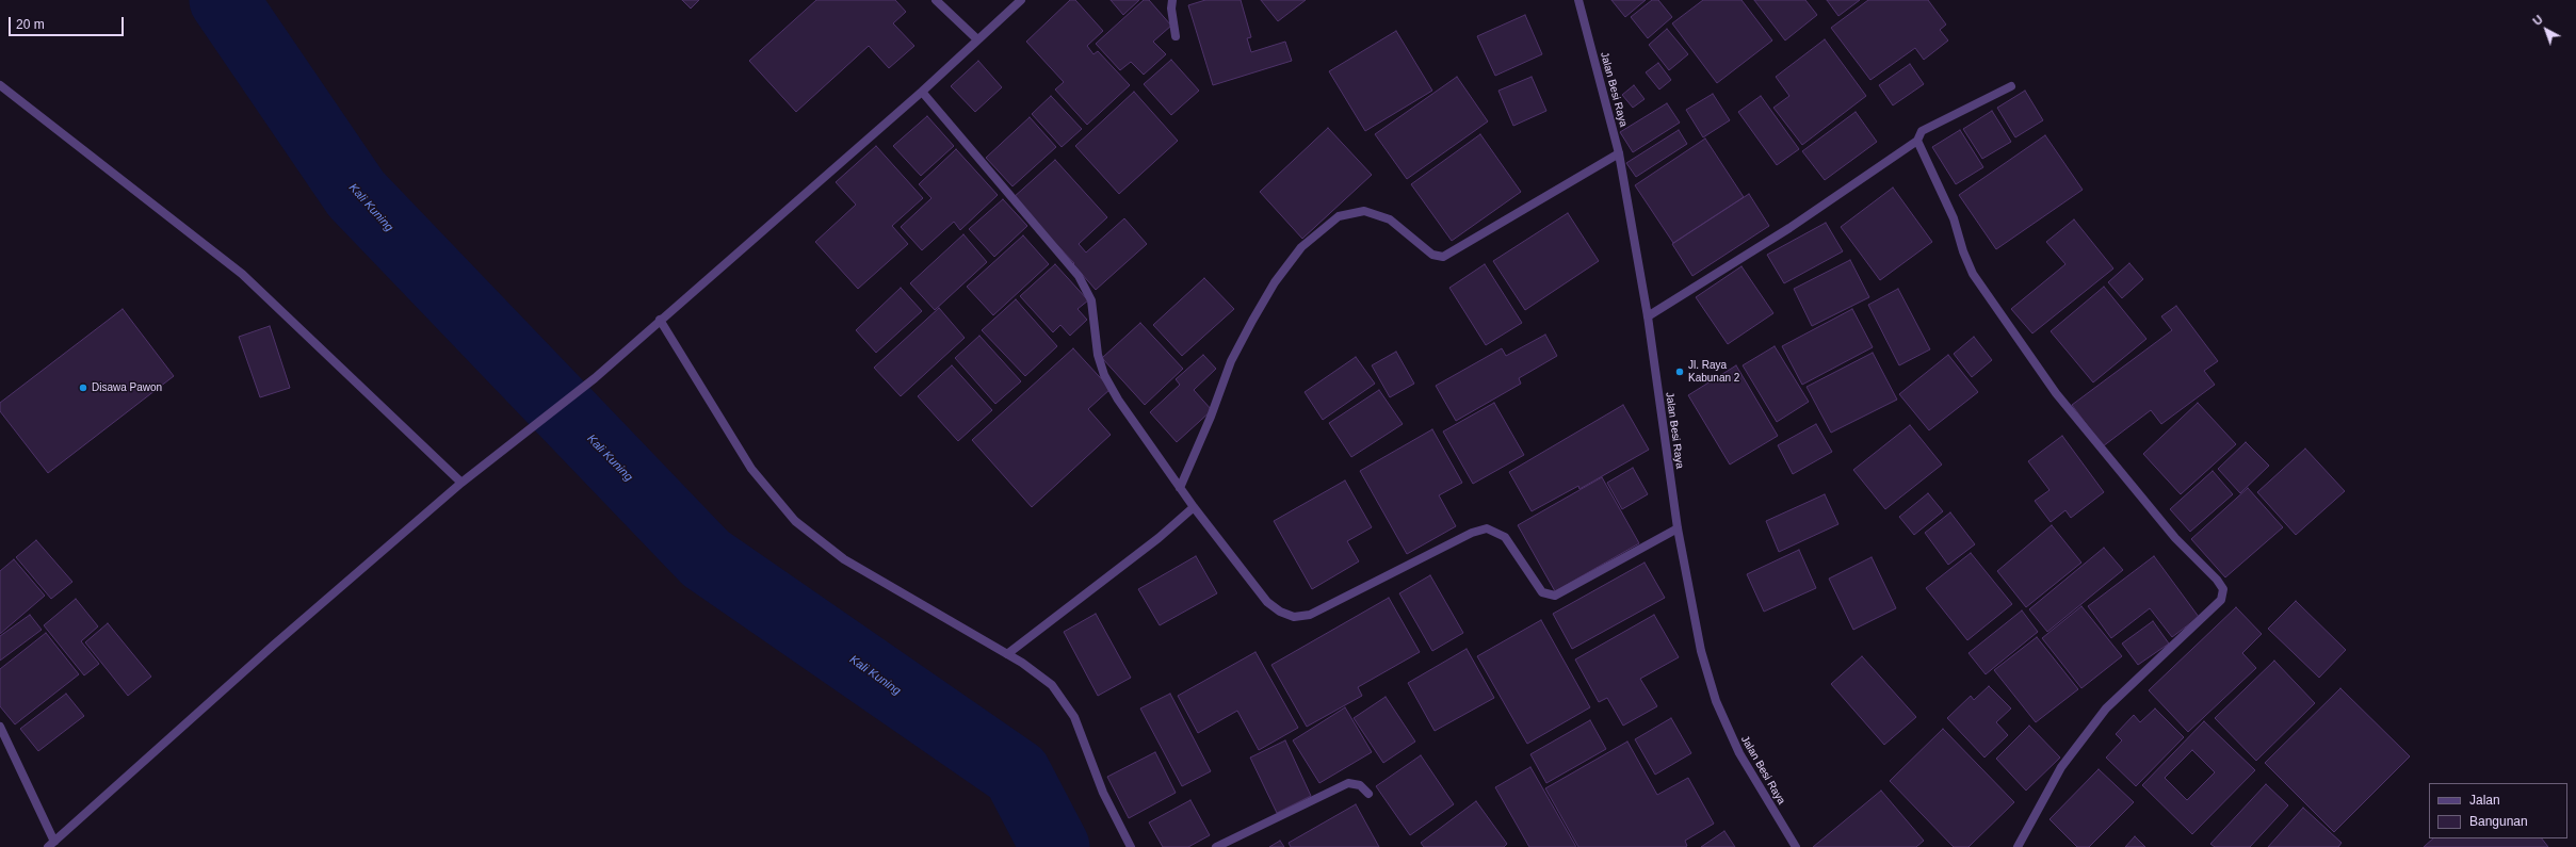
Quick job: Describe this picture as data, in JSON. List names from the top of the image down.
{
  "streets": {
    "street": ["Jalan Besi Raya"]
  },
  "water": ["Kali Kuning"],
  "places": ["Jl. Raya Kabunan 2", "Disawa Pawon"],
  "legend": ["Jalan", "Bangunan"],
  "scale_bar": "20 m",
  "north": "top left"
}
